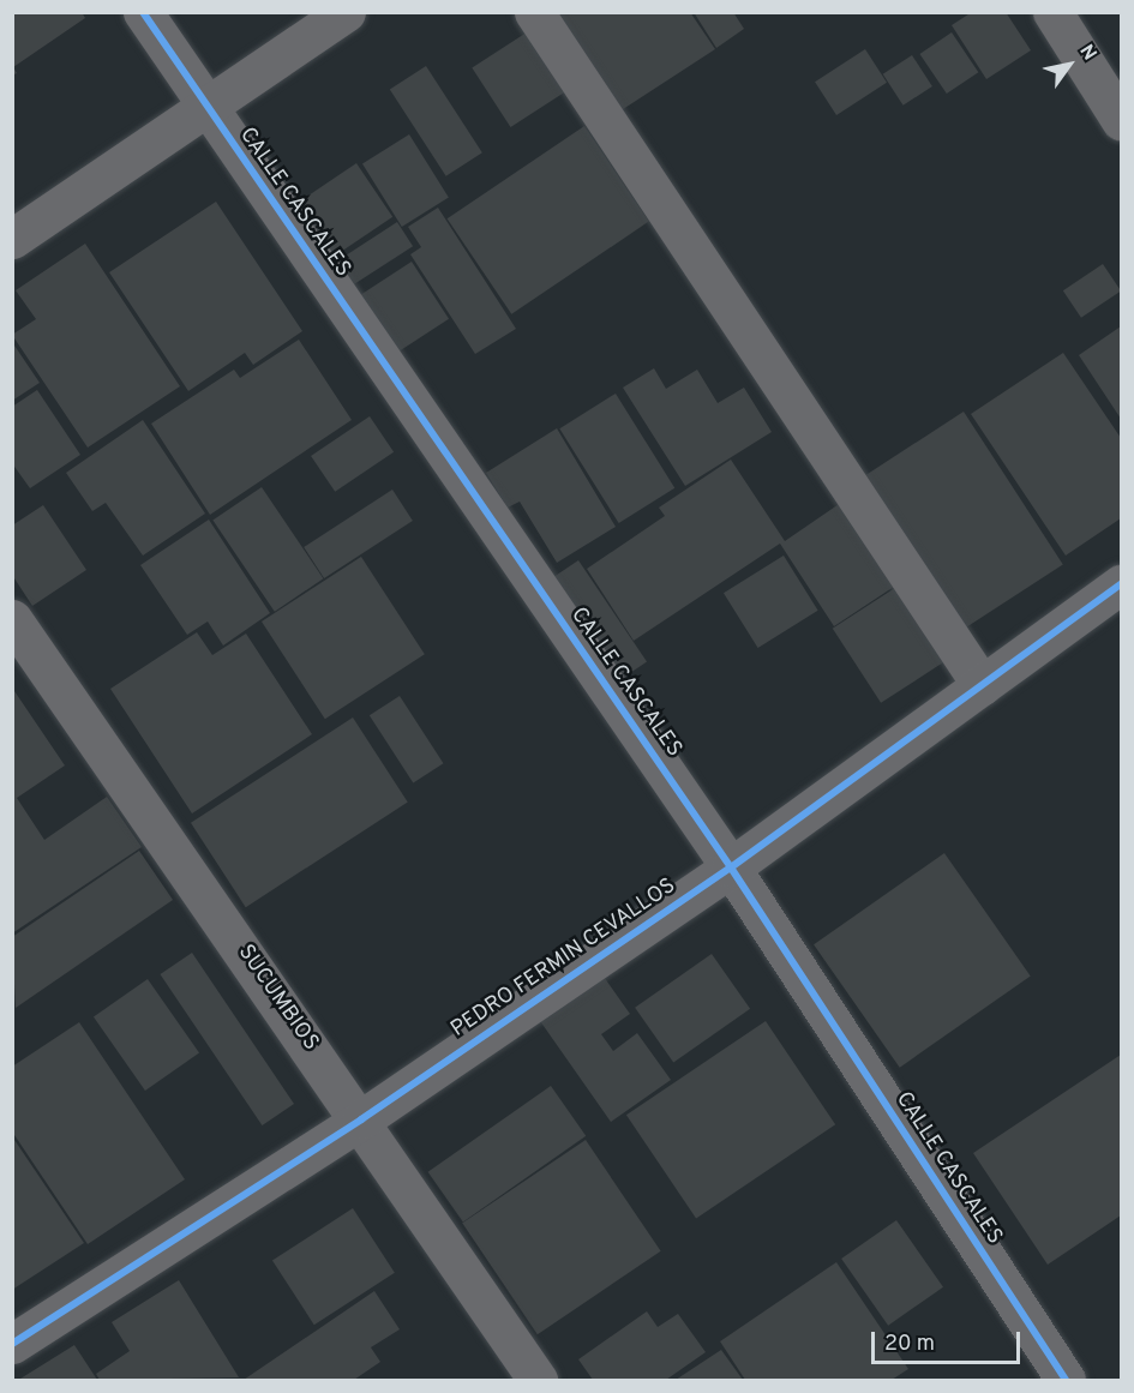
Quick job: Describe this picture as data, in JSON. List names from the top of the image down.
{
  "streets": {
    "street": ["CALLE CASCALES", "PEDRO FERMIN CEVALLOS", "SUCUMBIOS"]
  },
  "crossings": [
    ["CALLE CASCALES", "PEDRO FERMIN CEVALLOS"],
    ["PEDRO FERMIN CEVALLOS", "SUCUMBIOS"]
  ],
  "scale_bar": "20 m",
  "north": "top right"
}
